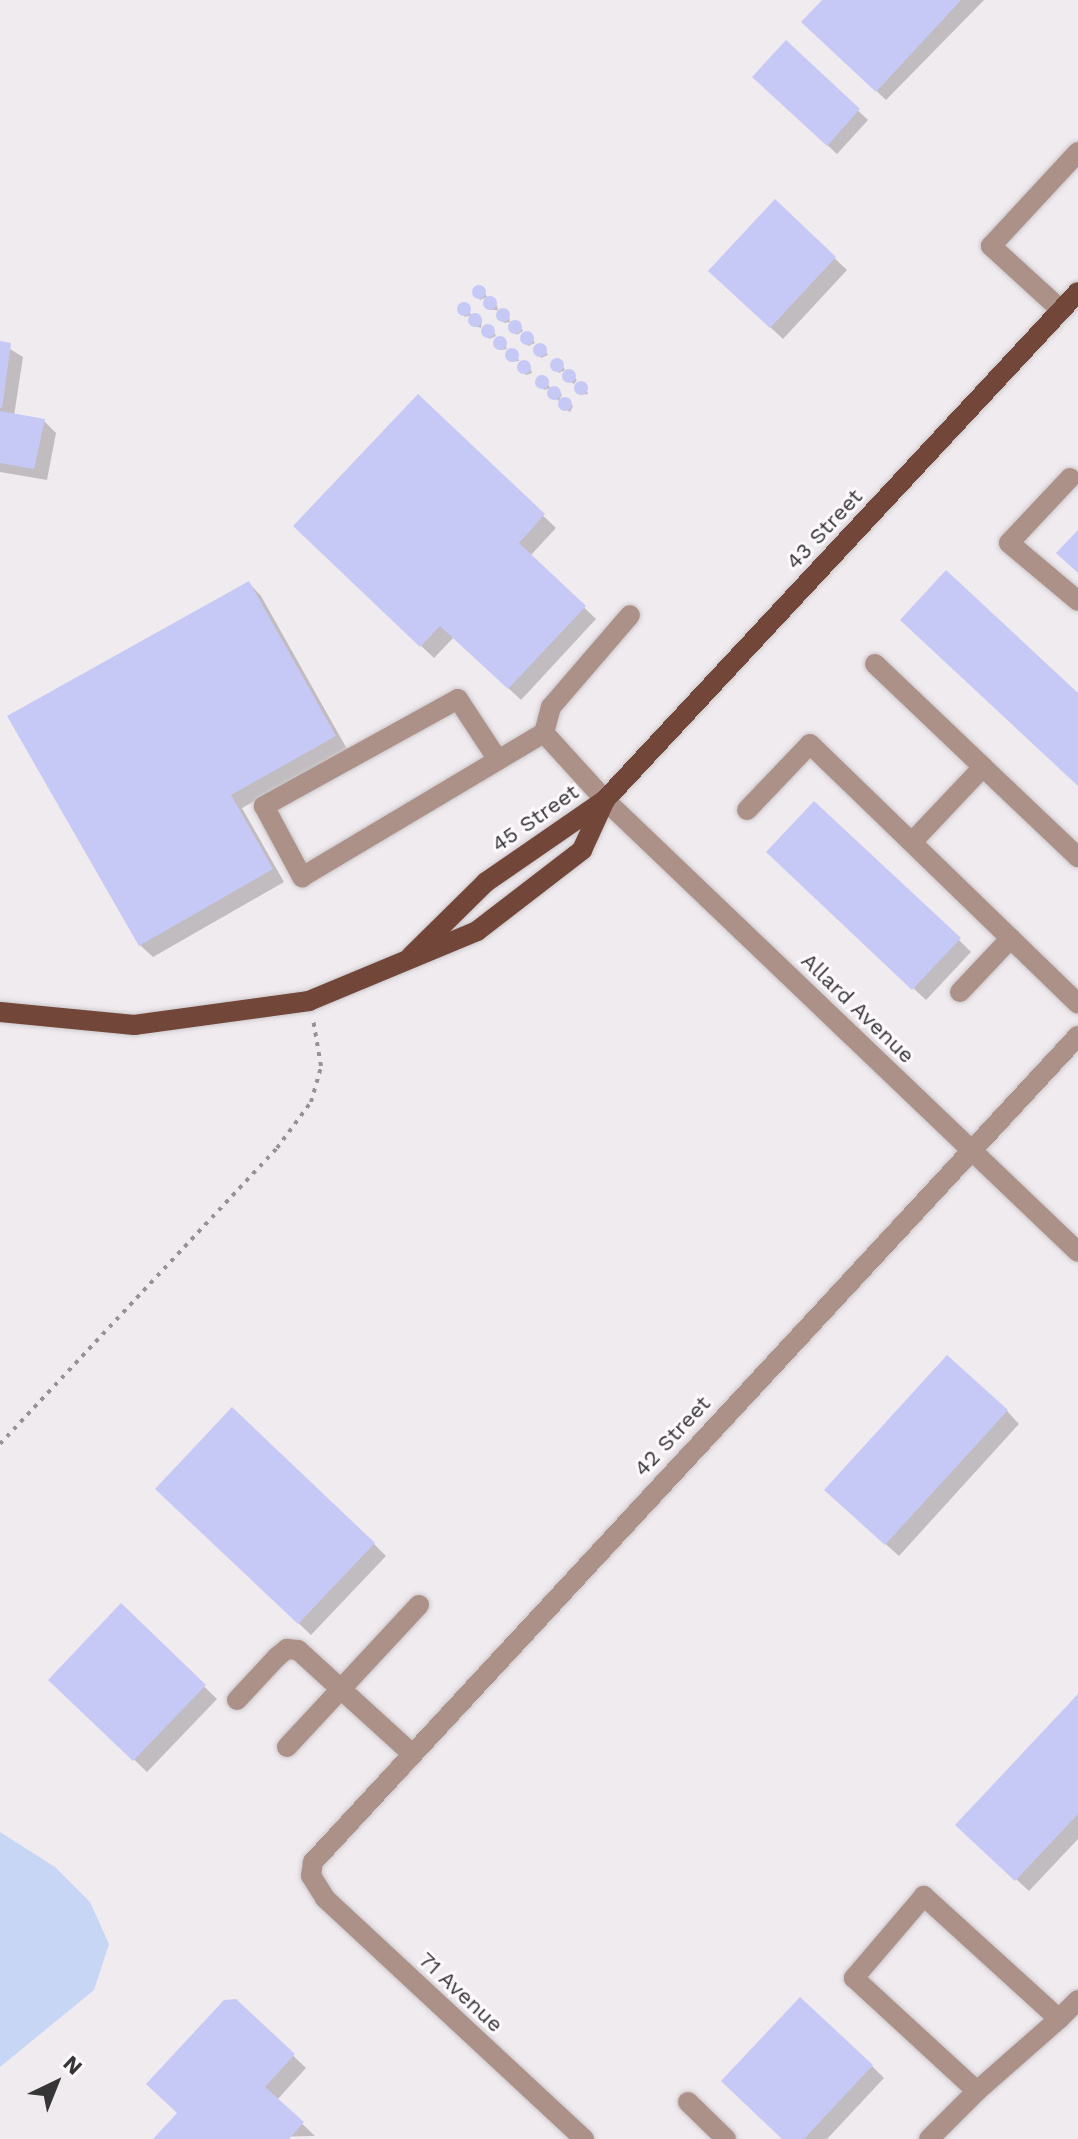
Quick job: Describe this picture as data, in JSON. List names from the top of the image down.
{
  "streets": {
    "main road": ["43 Street", "45 Street"],
    "street": ["Allard Avenue", "42 Street", "71 Avenue"]
  },
  "crossings": [
    ["43 Street", "45 Street"],
    ["43 Street", "Allard Avenue"],
    ["45 Street", "Allard Avenue"],
    ["Allard Avenue", "42 Street"],
    ["42 Street", "71 Avenue"]
  ],
  "north": "top right"
}
